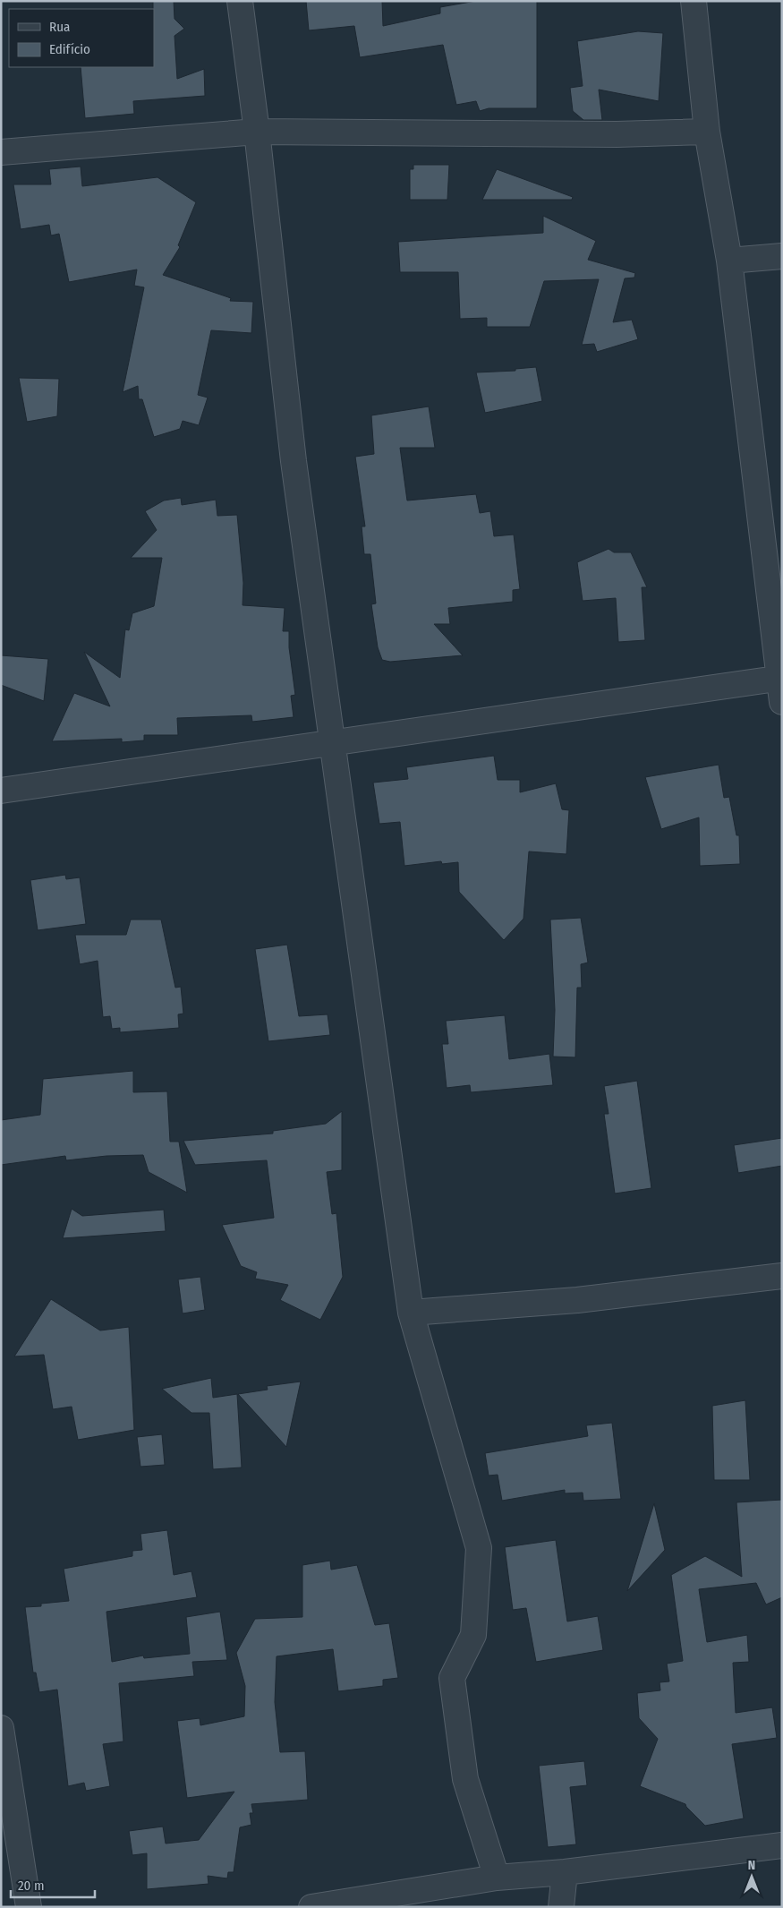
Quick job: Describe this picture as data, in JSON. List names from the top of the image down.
{
  "legend": ["Rua", "Edifício"],
  "scale_bar": "20 m",
  "north": "top"
}
